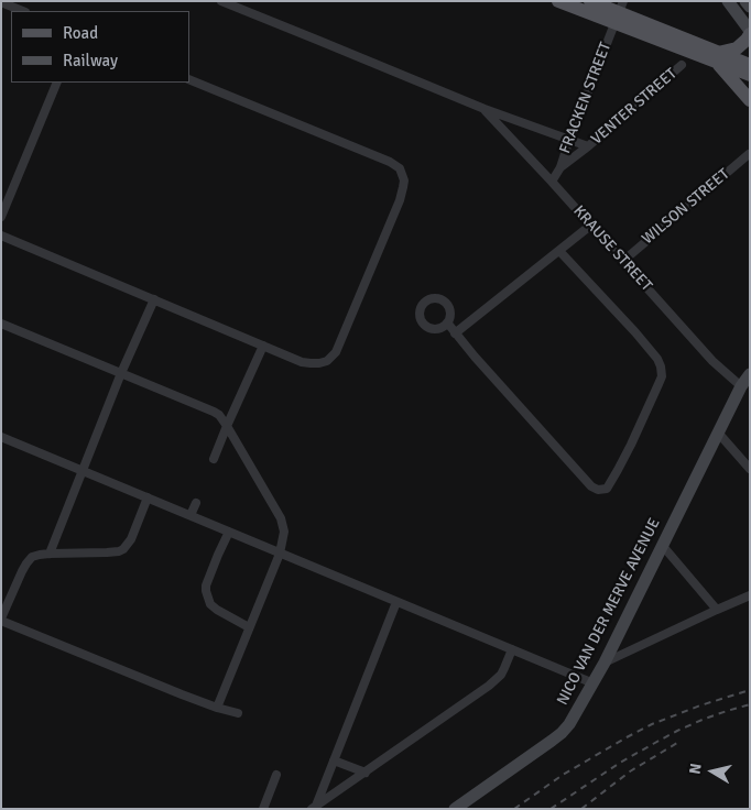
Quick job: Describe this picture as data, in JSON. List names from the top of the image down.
{
  "streets": {
    "street": [
      "FRACKEN STREET",
      "VENTER STREET",
      "WILSON STREET",
      "KRAUSE STREET",
      "NICO VAN DER MERVE AVENUE"
    ]
  },
  "crossings": [
    ["FRACKEN STREET", "VENTER STREET"],
    ["FRACKEN STREET", "KRAUSE STREET"],
    ["VENTER STREET", "KRAUSE STREET"],
    ["WILSON STREET", "KRAUSE STREET"],
    ["KRAUSE STREET", "NICO VAN DER MERVE AVENUE"]
  ],
  "legend": ["Road", "Railway"],
  "north": "left"
}
